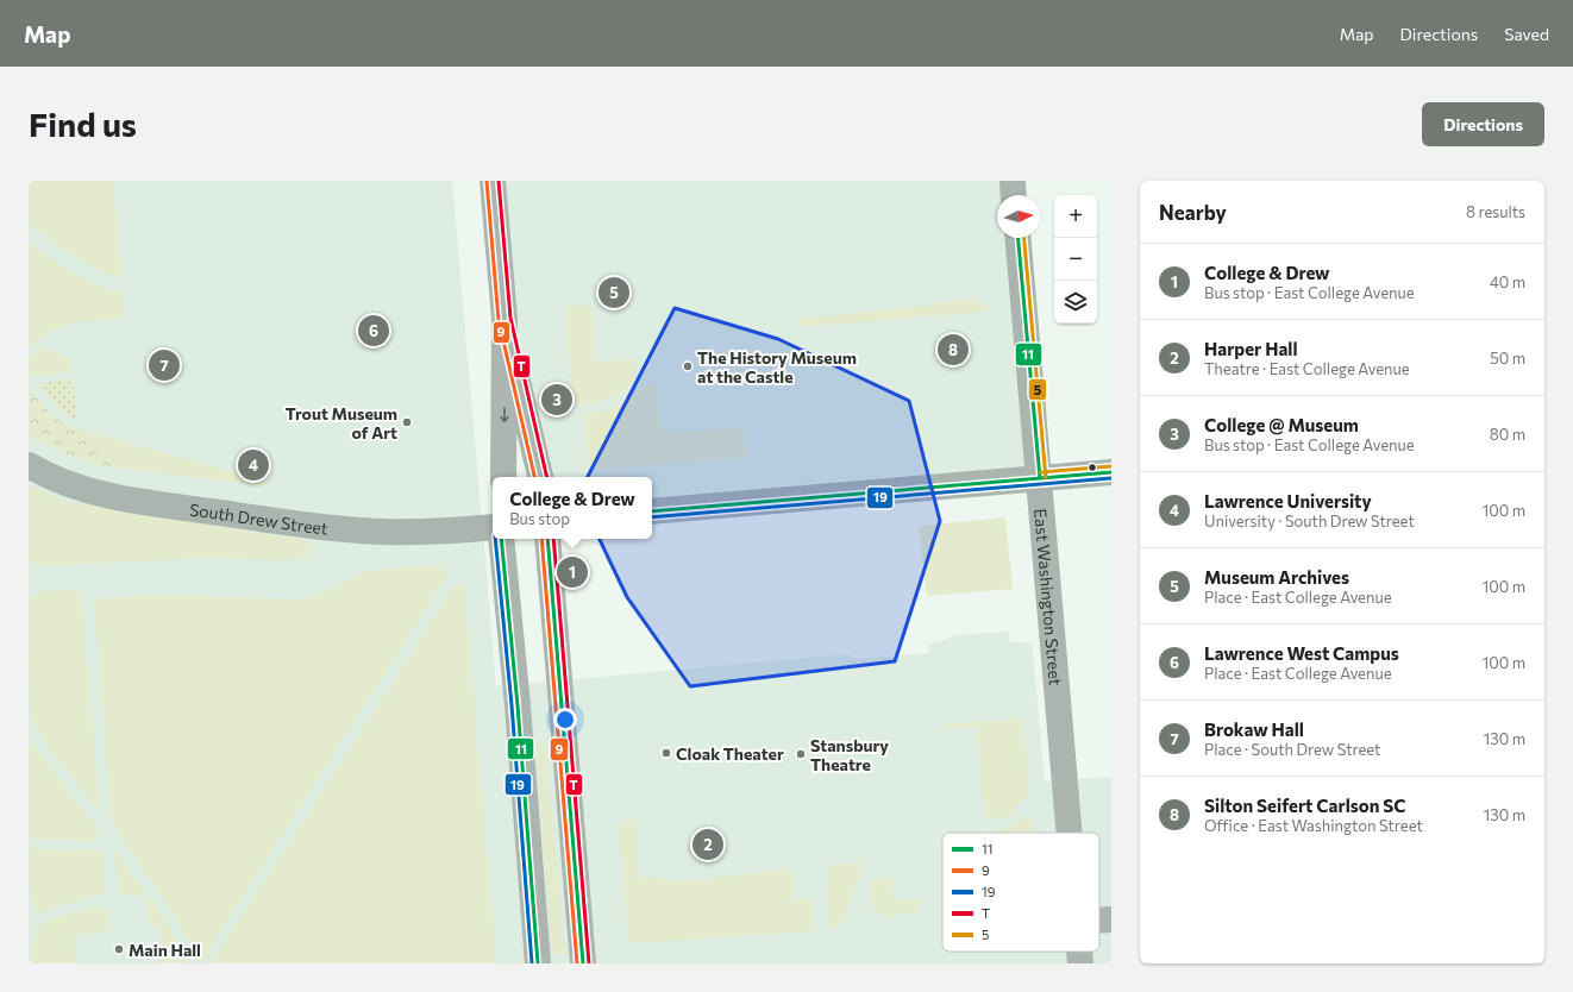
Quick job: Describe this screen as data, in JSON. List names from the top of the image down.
{
  "streets": {
    "street": ["South Drew Street", "East Washington Street"]
  },
  "places": [
    "The History Museum at the Castle",
    "Trout Museum of Art",
    "Cloak Theater",
    "Stansbury Theatre",
    "Main Hall"
  ],
  "lines": [
    "transit line 9",
    "transit line T",
    "transit line 11",
    "transit line 5",
    "transit line 19"
  ],
  "legend": [
    "11",
    "9",
    "19",
    "T",
    "5"
  ],
  "north": "right",
  "page": {
    "header": "Map",
    "nav": ["Map", "Directions", "Saved"],
    "buttons": "Directions",
    "title": "Find us",
    "heading": ["Nearby", "8 results"],
    "map_buttons": ["+", "−"],
    "list": [
      {
        "mark": "1",
        "name": "College & Drew",
        "note": "Bus stop · East College Avenue",
        "value": "40 m"
      },
      {
        "mark": "2",
        "name": "Harper Hall",
        "note": "Theatre · East College Avenue",
        "value": "50 m"
      },
      {
        "mark": "3",
        "name": "College @ Museum",
        "note": "Bus stop · East College Avenue",
        "value": "80 m"
      },
      {
        "mark": "4",
        "name": "Lawrence University",
        "note": "University · South Drew Street",
        "value": "100 m"
      },
      {
        "mark": "5",
        "name": "Museum Archives",
        "note": "Place · East College Avenue",
        "value": "100 m"
      },
      {
        "mark": "6",
        "name": "Lawrence West Campus",
        "note": "Place · East College Avenue",
        "value": "100 m"
      },
      {
        "mark": "7",
        "name": "Brokaw Hall",
        "note": "Place · South Drew Street",
        "value": "130 m"
      },
      {
        "mark": "8",
        "name": "Silton Seifert Carlson SC",
        "note": "Office · East Washington Street",
        "value": "130 m"
      }
    ],
    "pins": [
      "5",
      "6",
      "8",
      "7",
      "3",
      "4",
      "1",
      "2"
    ],
    "popup": ["College & Drew", "Bus stop"]
  }
}
